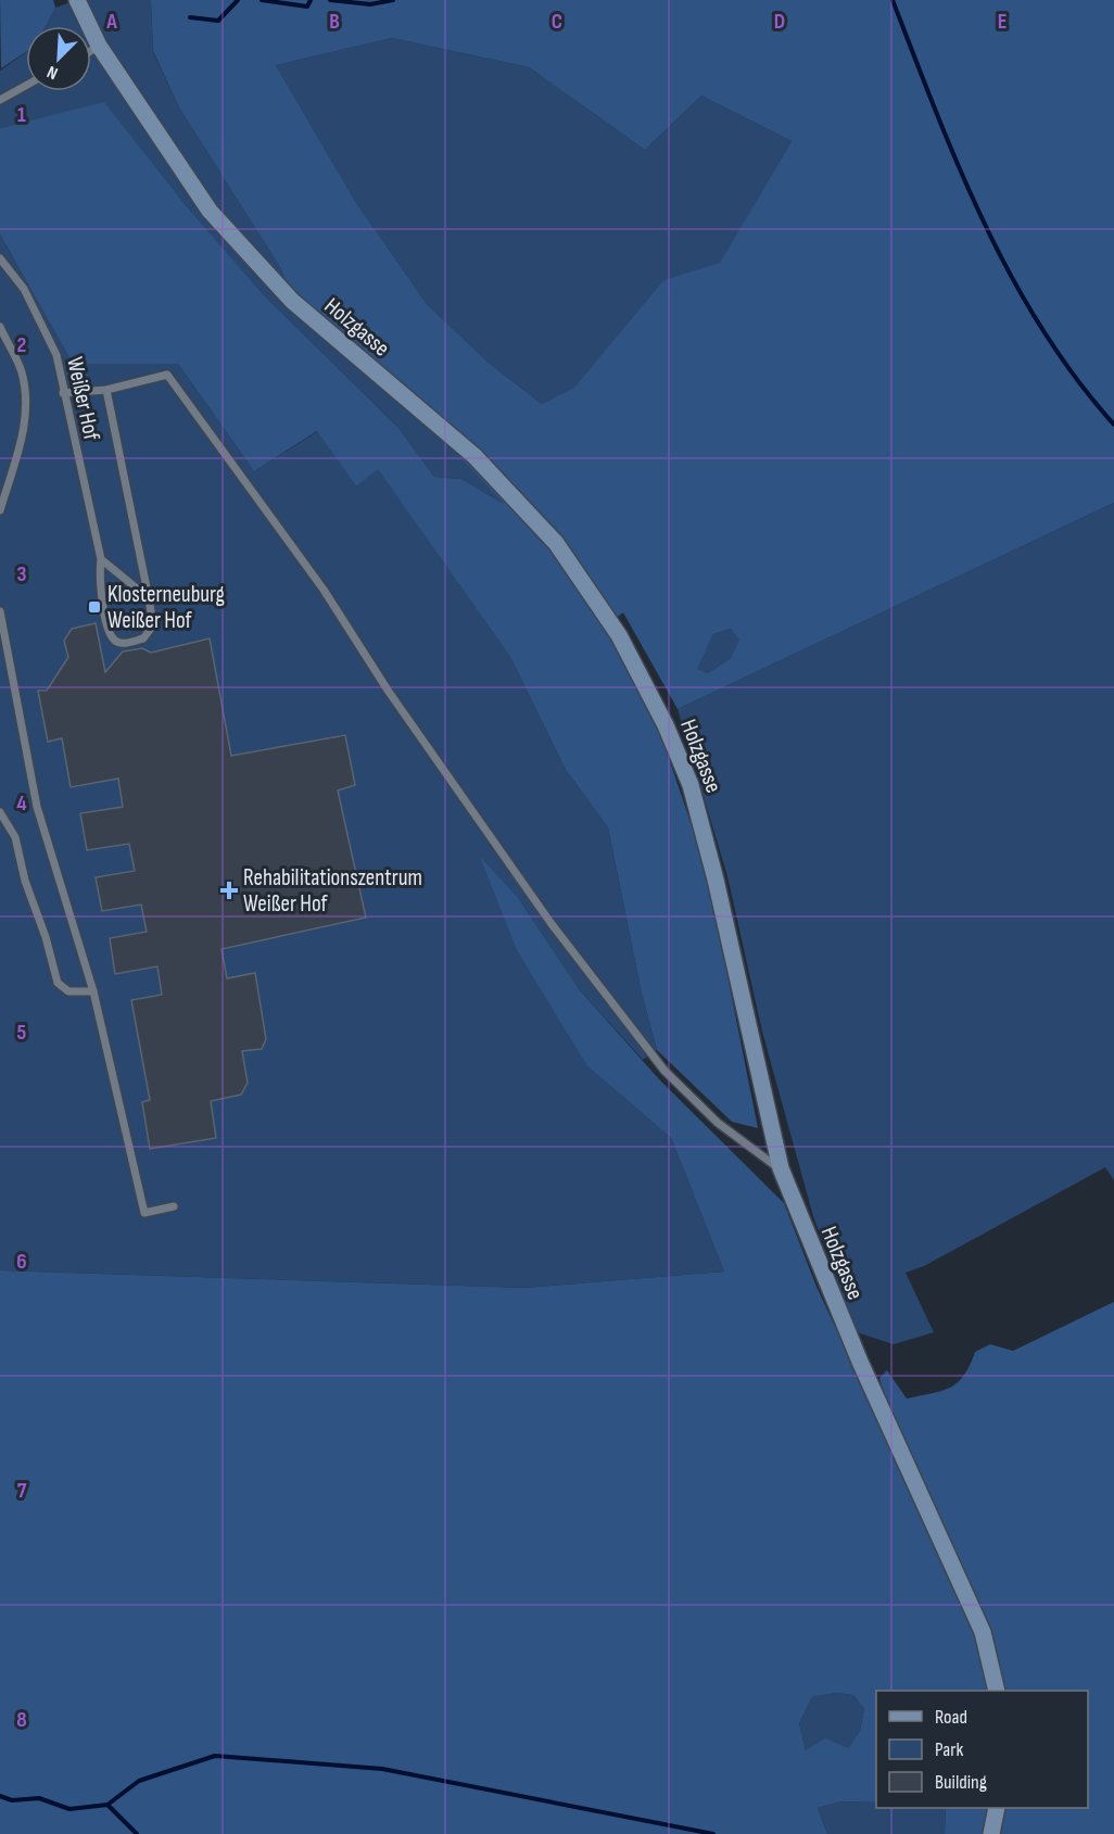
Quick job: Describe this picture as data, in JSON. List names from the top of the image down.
{
  "streets": {
    "street": ["Holzgasse"],
    "lane": ["Weißer Hof"]
  },
  "places": {
    "transit": ["Klosterneuburg Weißer Hof"],
    "health": ["Rehabilitationszentrum Weißer Hof"]
  },
  "legend": ["Road", "Park", "Building"],
  "north": "bottom left",
  "grid": {
    "columns": [
      "A",
      "B",
      "C",
      "D",
      "E"
    ],
    "rows": [
      "1",
      "2",
      "3",
      "4",
      "5",
      "6",
      "7",
      "8"
    ]
  }
}
